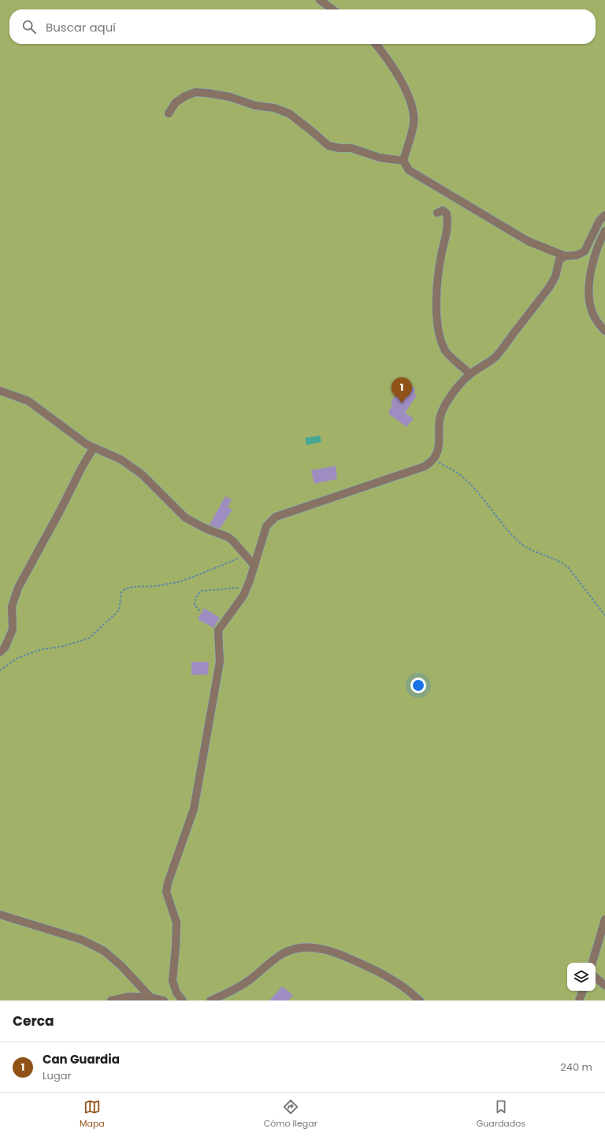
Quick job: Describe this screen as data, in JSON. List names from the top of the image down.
{
  "page": {
    "search": "Buscar aquí",
    "pins": "1",
    "heading": "Cerca",
    "list": [
      {
        "mark": "1",
        "name": "Can Guardia",
        "note": "Lugar",
        "value": "240 m"
      }
    ],
    "nav": ["Mapa", "Cómo llegar", "Guardados"]
  }
}
